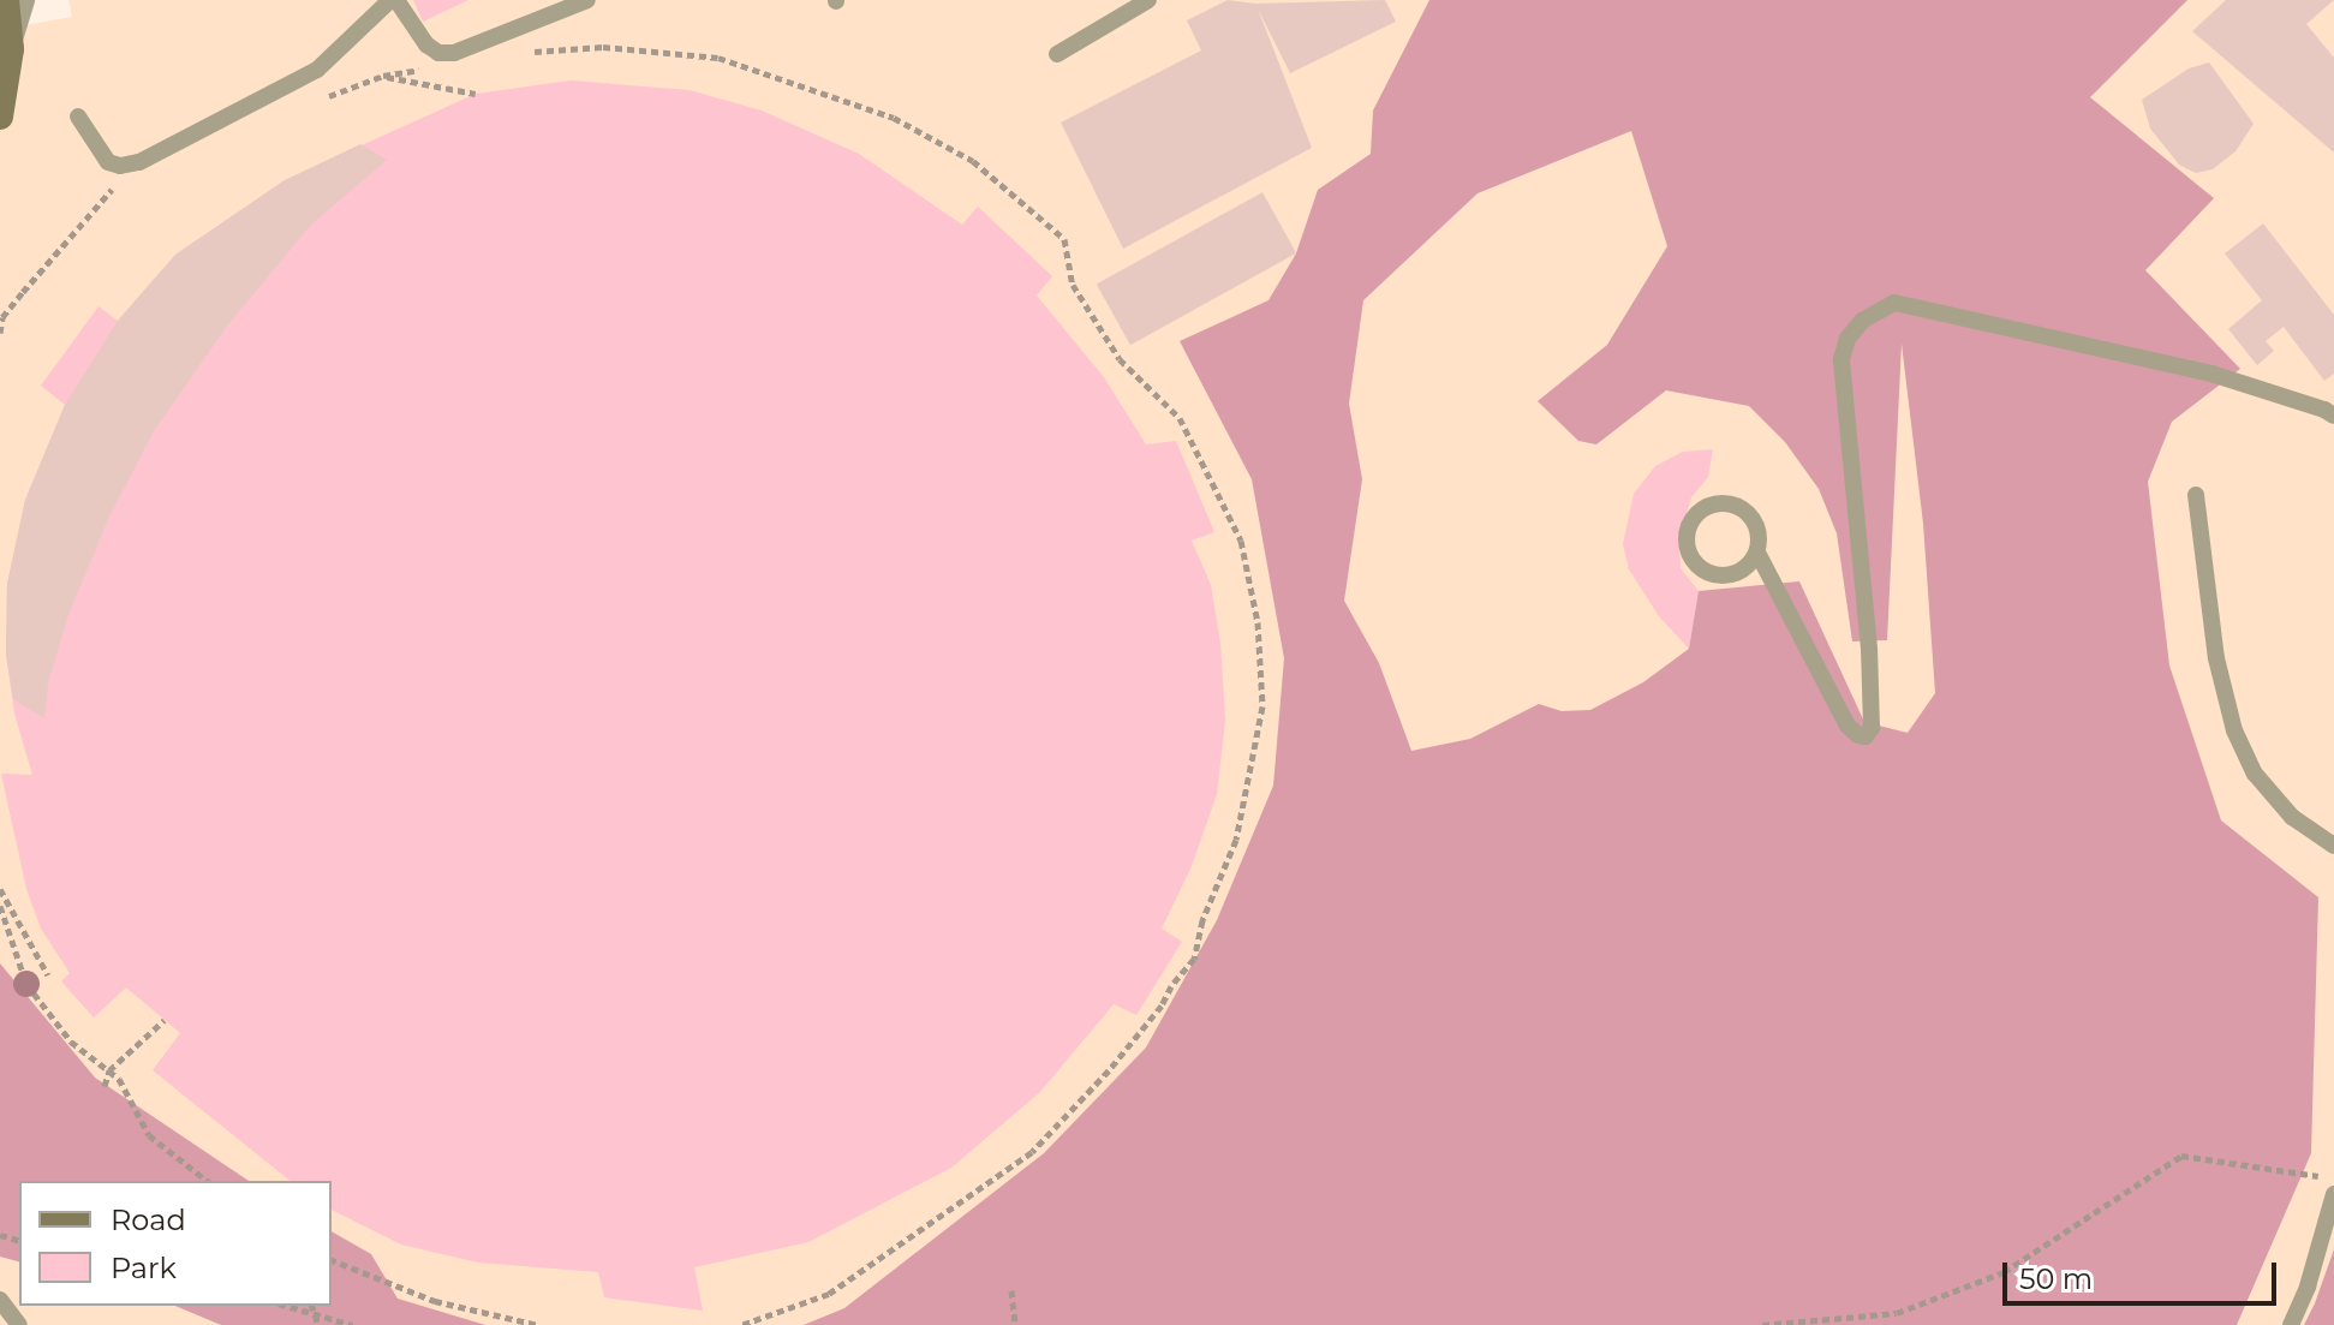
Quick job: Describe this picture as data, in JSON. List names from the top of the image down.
{
  "legend": ["Road", "Park"],
  "scale_bar": "50 m"
}
